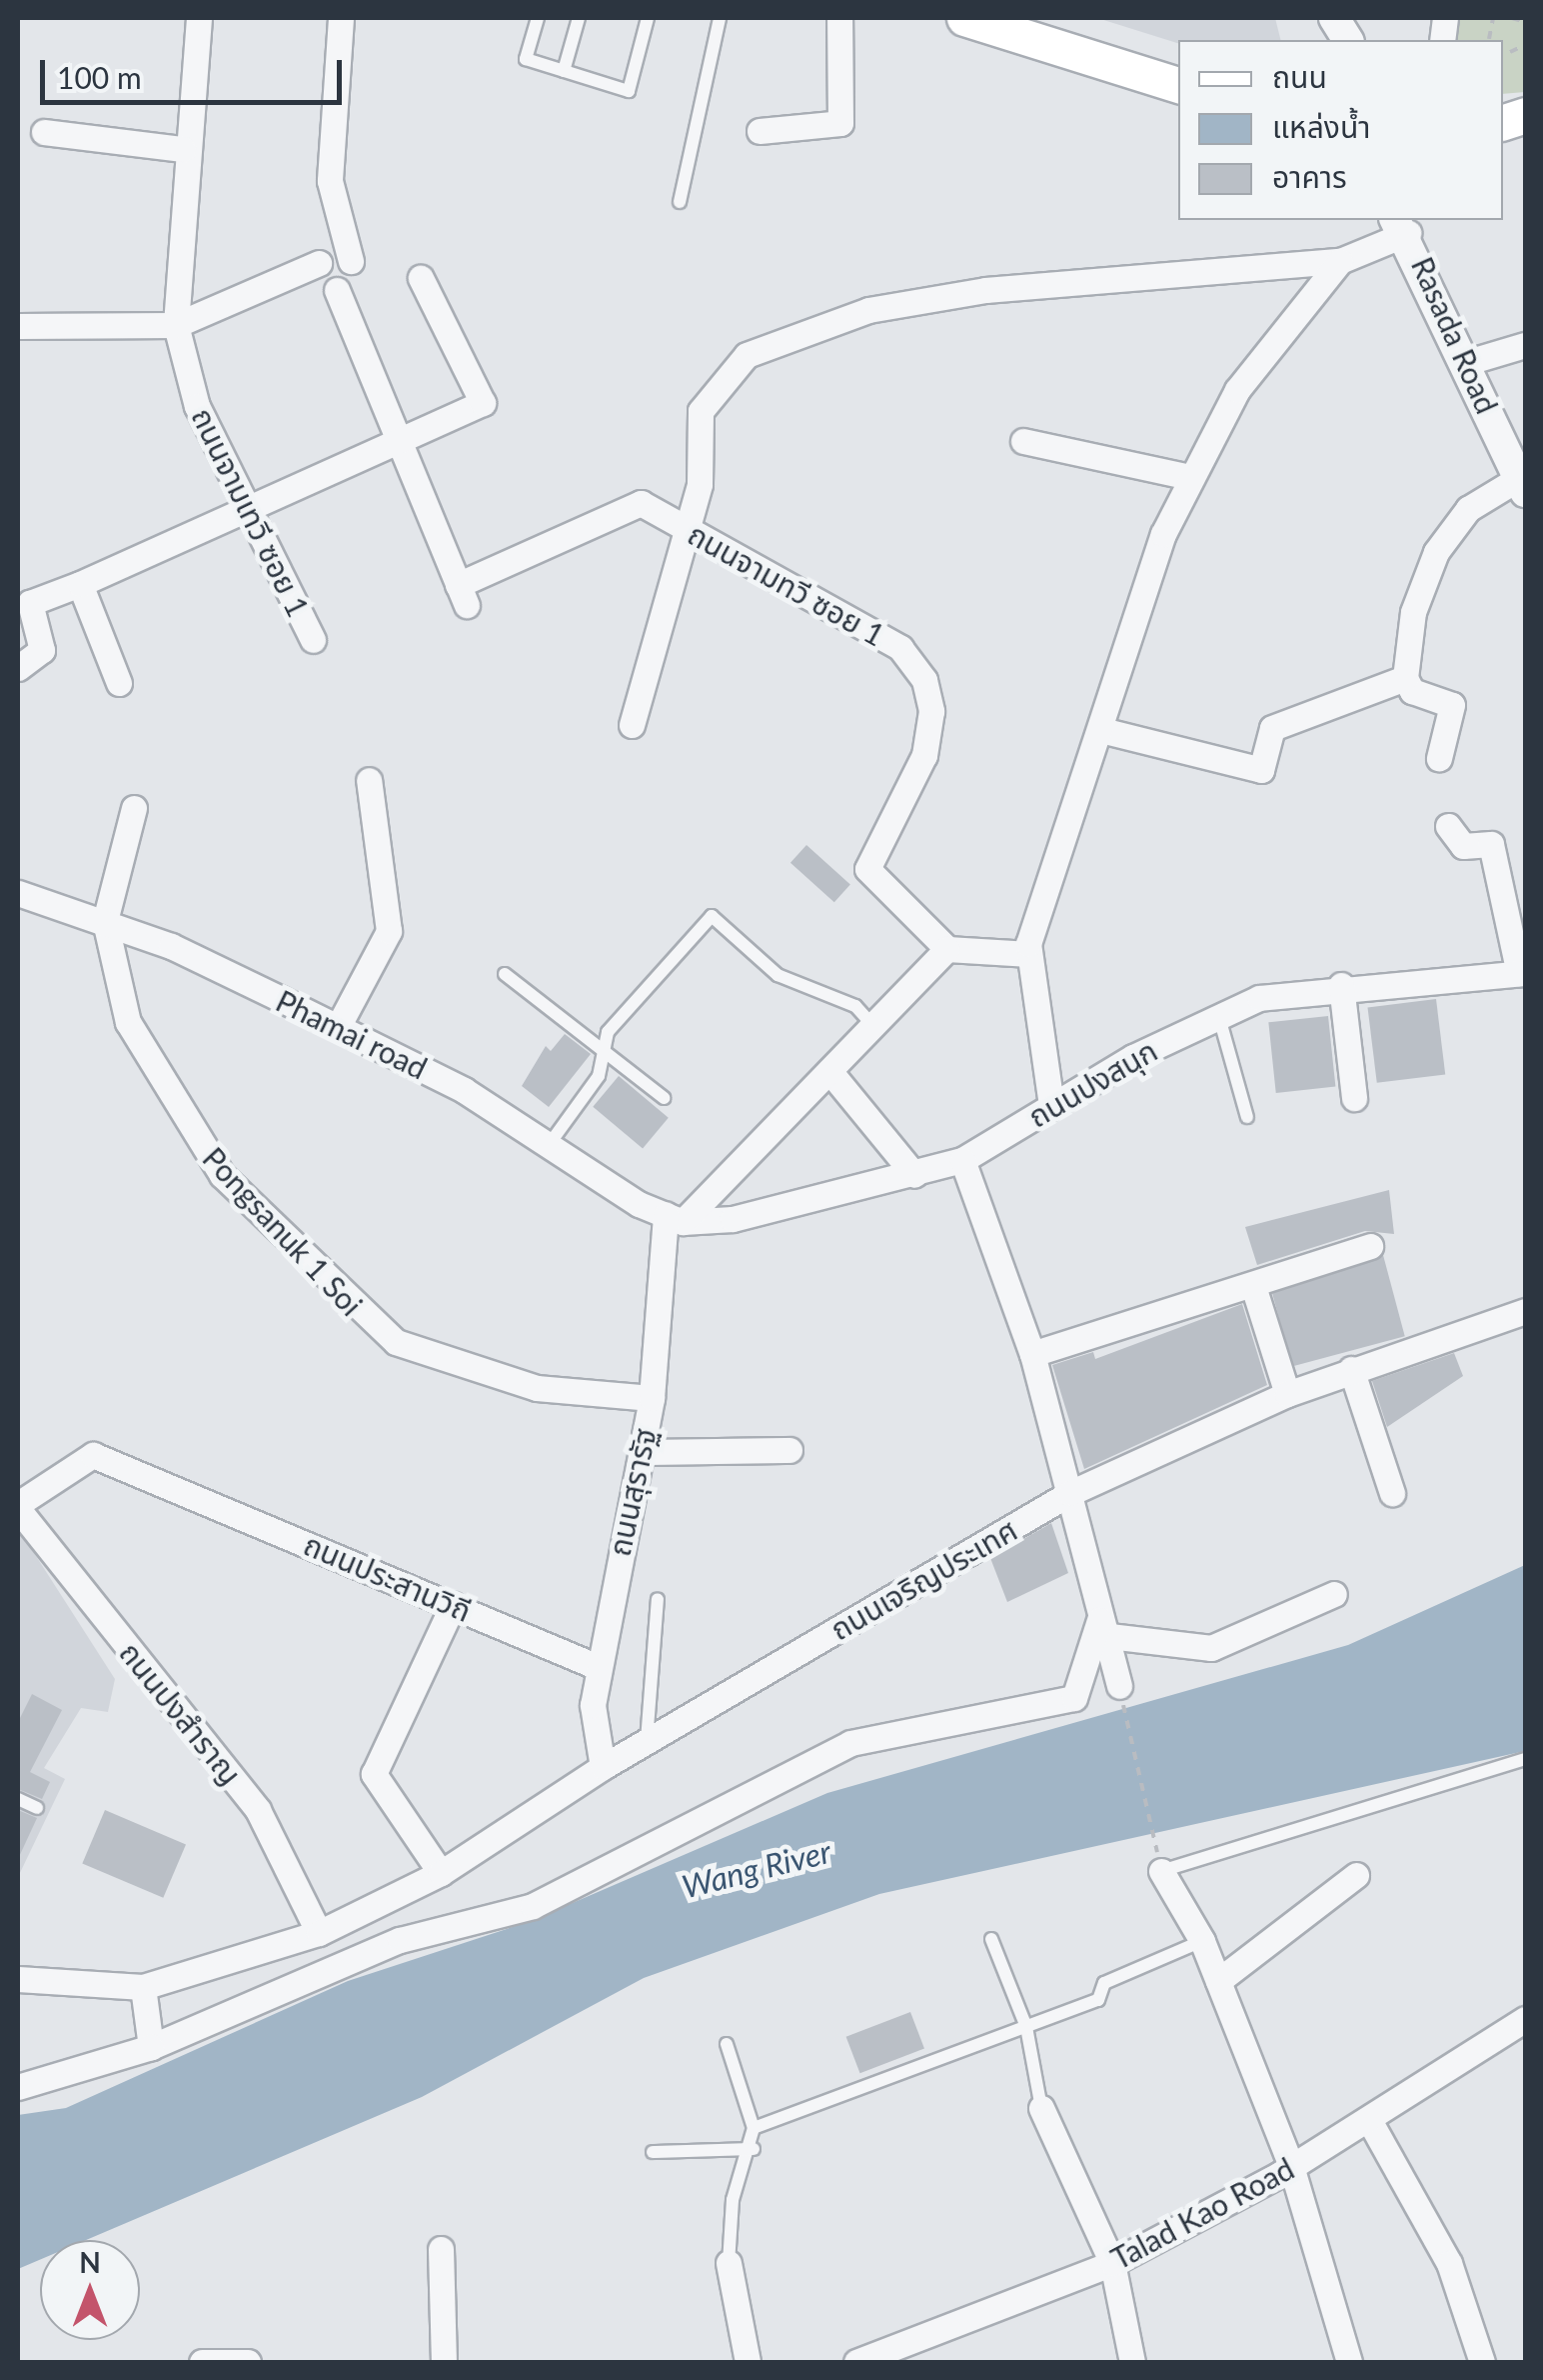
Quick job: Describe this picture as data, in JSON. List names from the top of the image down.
{
  "streets": {
    "street": [
      "Rasada Road",
      "ถนนจามเทวี ซอย 1",
      "ถนนจามทวี ซอย 1",
      "Phamai road",
      "ถนนปงสนุก",
      "Pongsanuk 1 Soi",
      "ถนนสุรารัฐ",
      "ถนนประสานวิถี",
      "ถนนเจริญประเทศ",
      "ถนนปงสำราญ",
      "Talad Kao Road"
    ]
  },
  "crossings": [
    ["Phamai road", "ถนนปงสนุก"],
    ["Phamai road", "Pongsanuk 1 Soi"],
    ["Phamai road", "ถนนสุรารัฐ"],
    ["ถนนปงสนุก", "ถนนสุรารัฐ"],
    ["Pongsanuk 1 Soi", "ถนนสุรารัฐ"],
    ["ถนนสุรารัฐ", "ถนนประสานวิถี"],
    ["ถนนสุรารัฐ", "ถนนเจริญประเทศ"],
    ["ถนนประสานวิถี", "ถนนปงสำราญ"],
    ["ถนนเจริญประเทศ", "ถนนปงสำราญ"]
  ],
  "water": ["Wang River"],
  "legend": ["ถนน", "แหล่งน้ำ", "อาคาร"],
  "scale_bar": "100 m",
  "north": "top"
}
